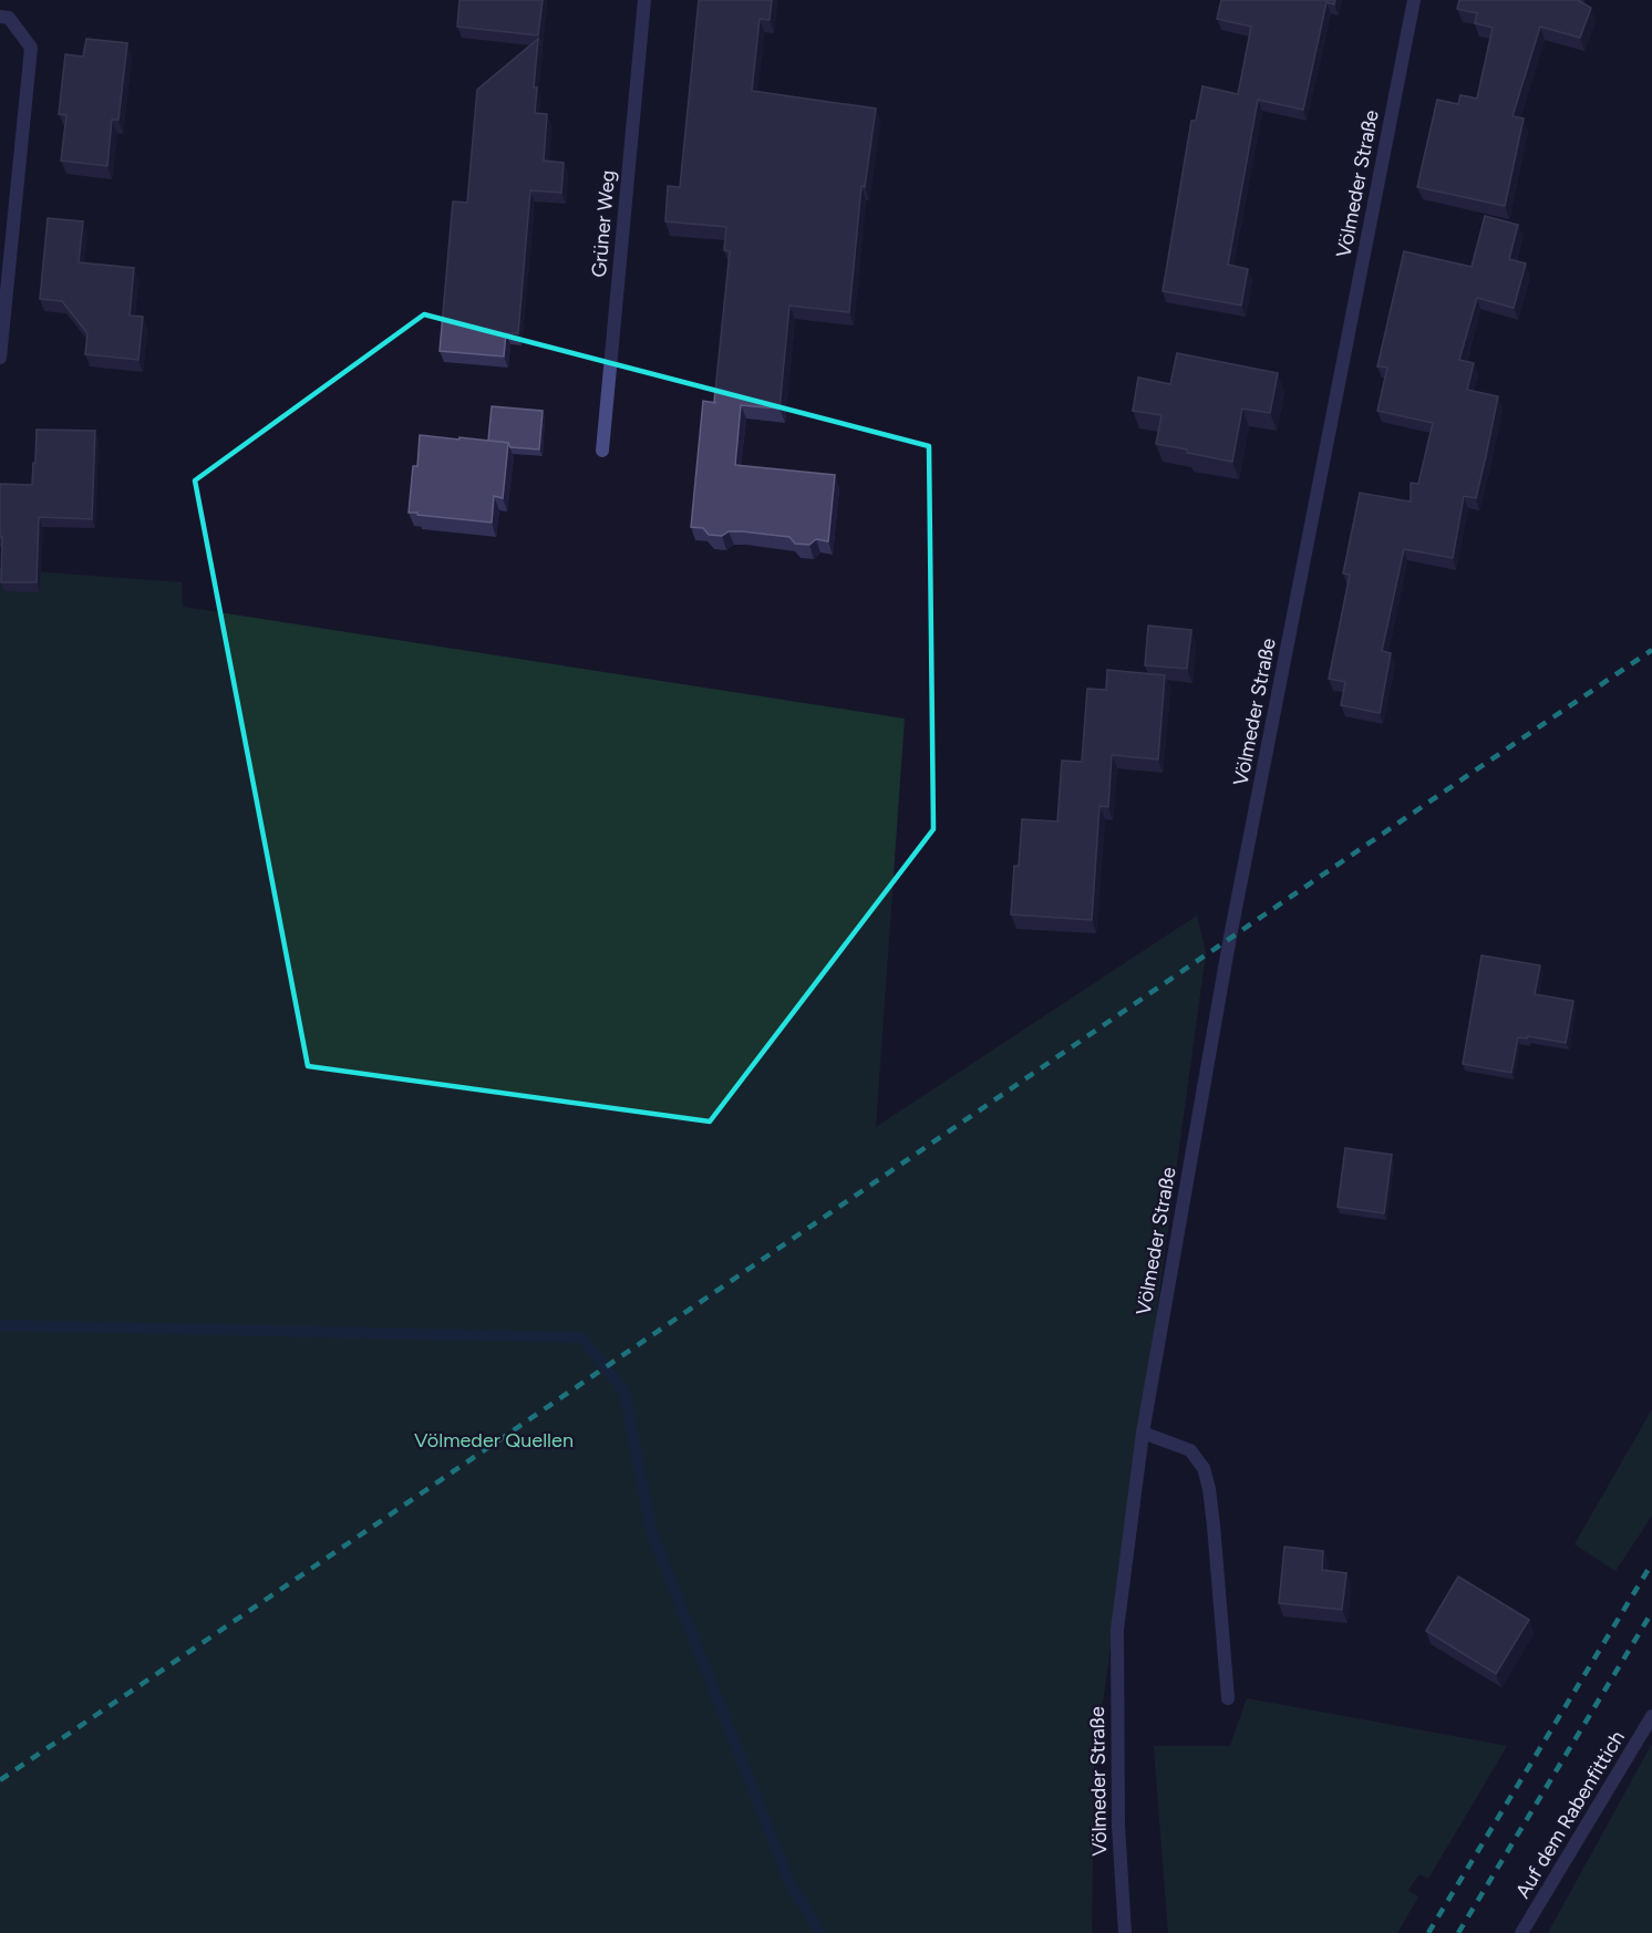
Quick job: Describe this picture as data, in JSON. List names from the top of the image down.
{
  "streets": {
    "street": ["Völmeder Straße", "Grüner Weg", "Auf dem Rabenfittich"]
  },
  "parks": ["Völmeder Quellen"]
}
